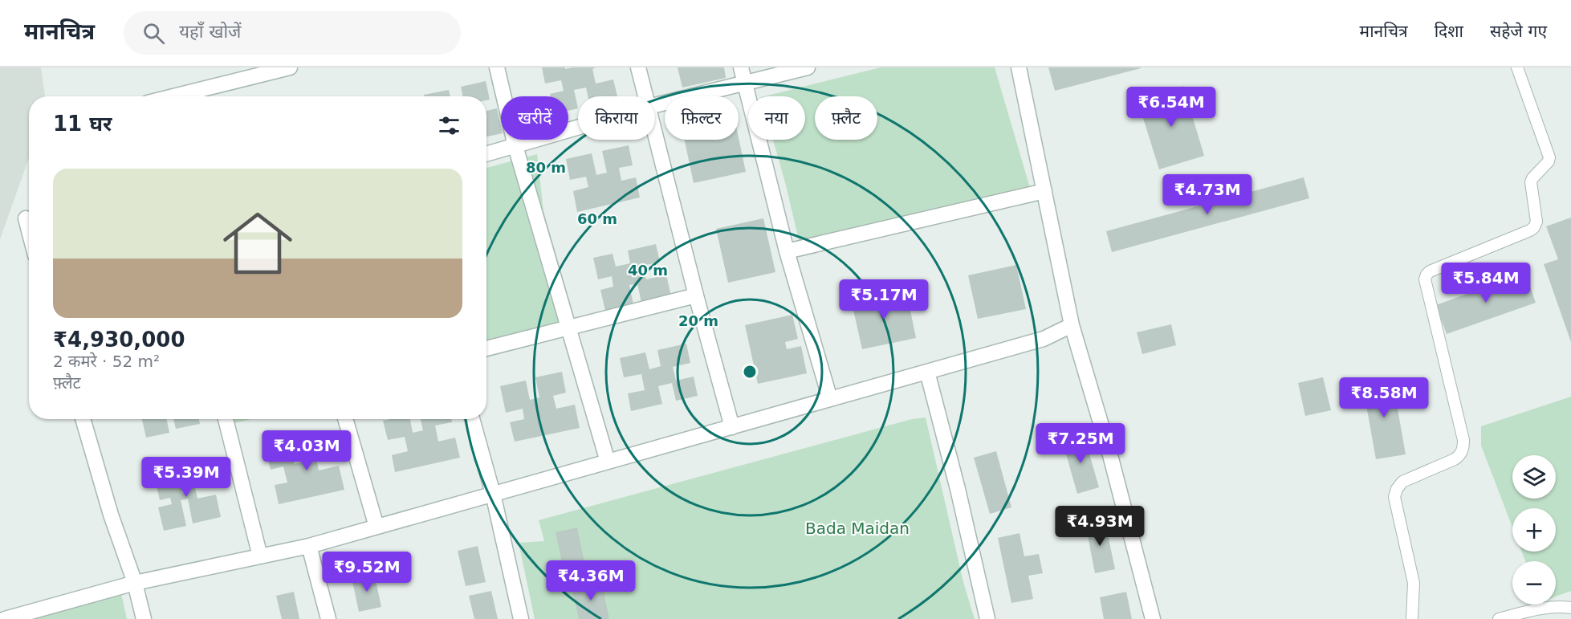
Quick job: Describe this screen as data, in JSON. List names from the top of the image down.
{
  "parks": ["Bada Maidan"],
  "page": {
    "header": "मानचित्र",
    "search": "यहाँ खोजें",
    "nav": ["मानचित्र", "दिशा", "सहेजे गए"],
    "price": [
      "₹6.54M",
      "₹4.73M",
      "₹5.84M",
      "₹5.17M",
      "₹8.58M",
      "₹7.25M",
      "₹4.03M",
      "₹5.39M",
      "₹4.93M",
      "₹9.52M",
      "₹4.36M"
    ],
    "chip": [
      "खरीदें",
      "किराया",
      "फ़िल्टर",
      "नया",
      "फ़्लैट"
    ],
    "heading": "11 घर",
    "list": [
      {
        "name": "₹4,930,000",
        "note": "2 कमरे · 52 m² · फ़्लैट"
      }
    ],
    "map_buttons": ["+", "−"]
  },
  "rings": [
    "80 m",
    "60 m",
    "40 m",
    "20 m"
  ]
}
